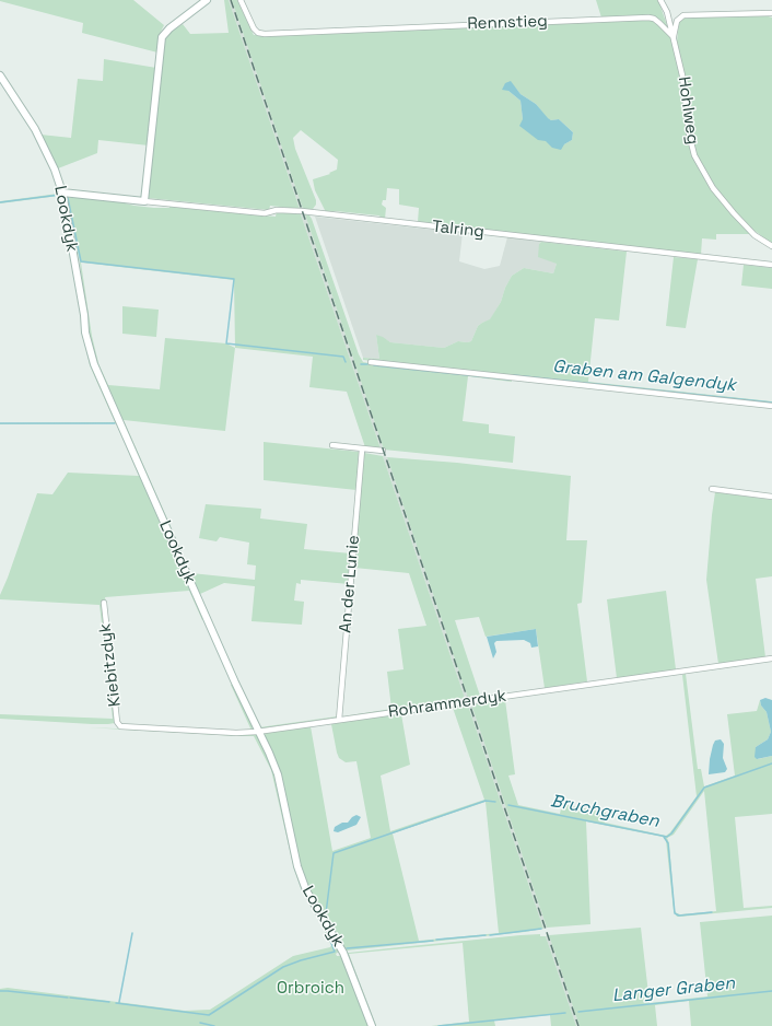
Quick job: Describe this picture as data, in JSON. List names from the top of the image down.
{
  "streets": {
    "street": [
      "Rennstieg",
      "Hohlweg",
      "Lookdyk",
      "Talring",
      "An der Lunie",
      "Kiebitzdyk",
      "Rohrammerdyk"
    ]
  },
  "crossings": [
    ["Rennstieg", "Hohlweg"],
    ["Lookdyk", "Talring"],
    ["Lookdyk", "Rohrammerdyk"],
    ["An der Lunie", "Rohrammerdyk"],
    ["Kiebitzdyk", "Rohrammerdyk"]
  ],
  "water": ["Graben am Galgendyk", "Bruchgraben", "Langer Graben"],
  "parks": ["Orbroich"]
}
